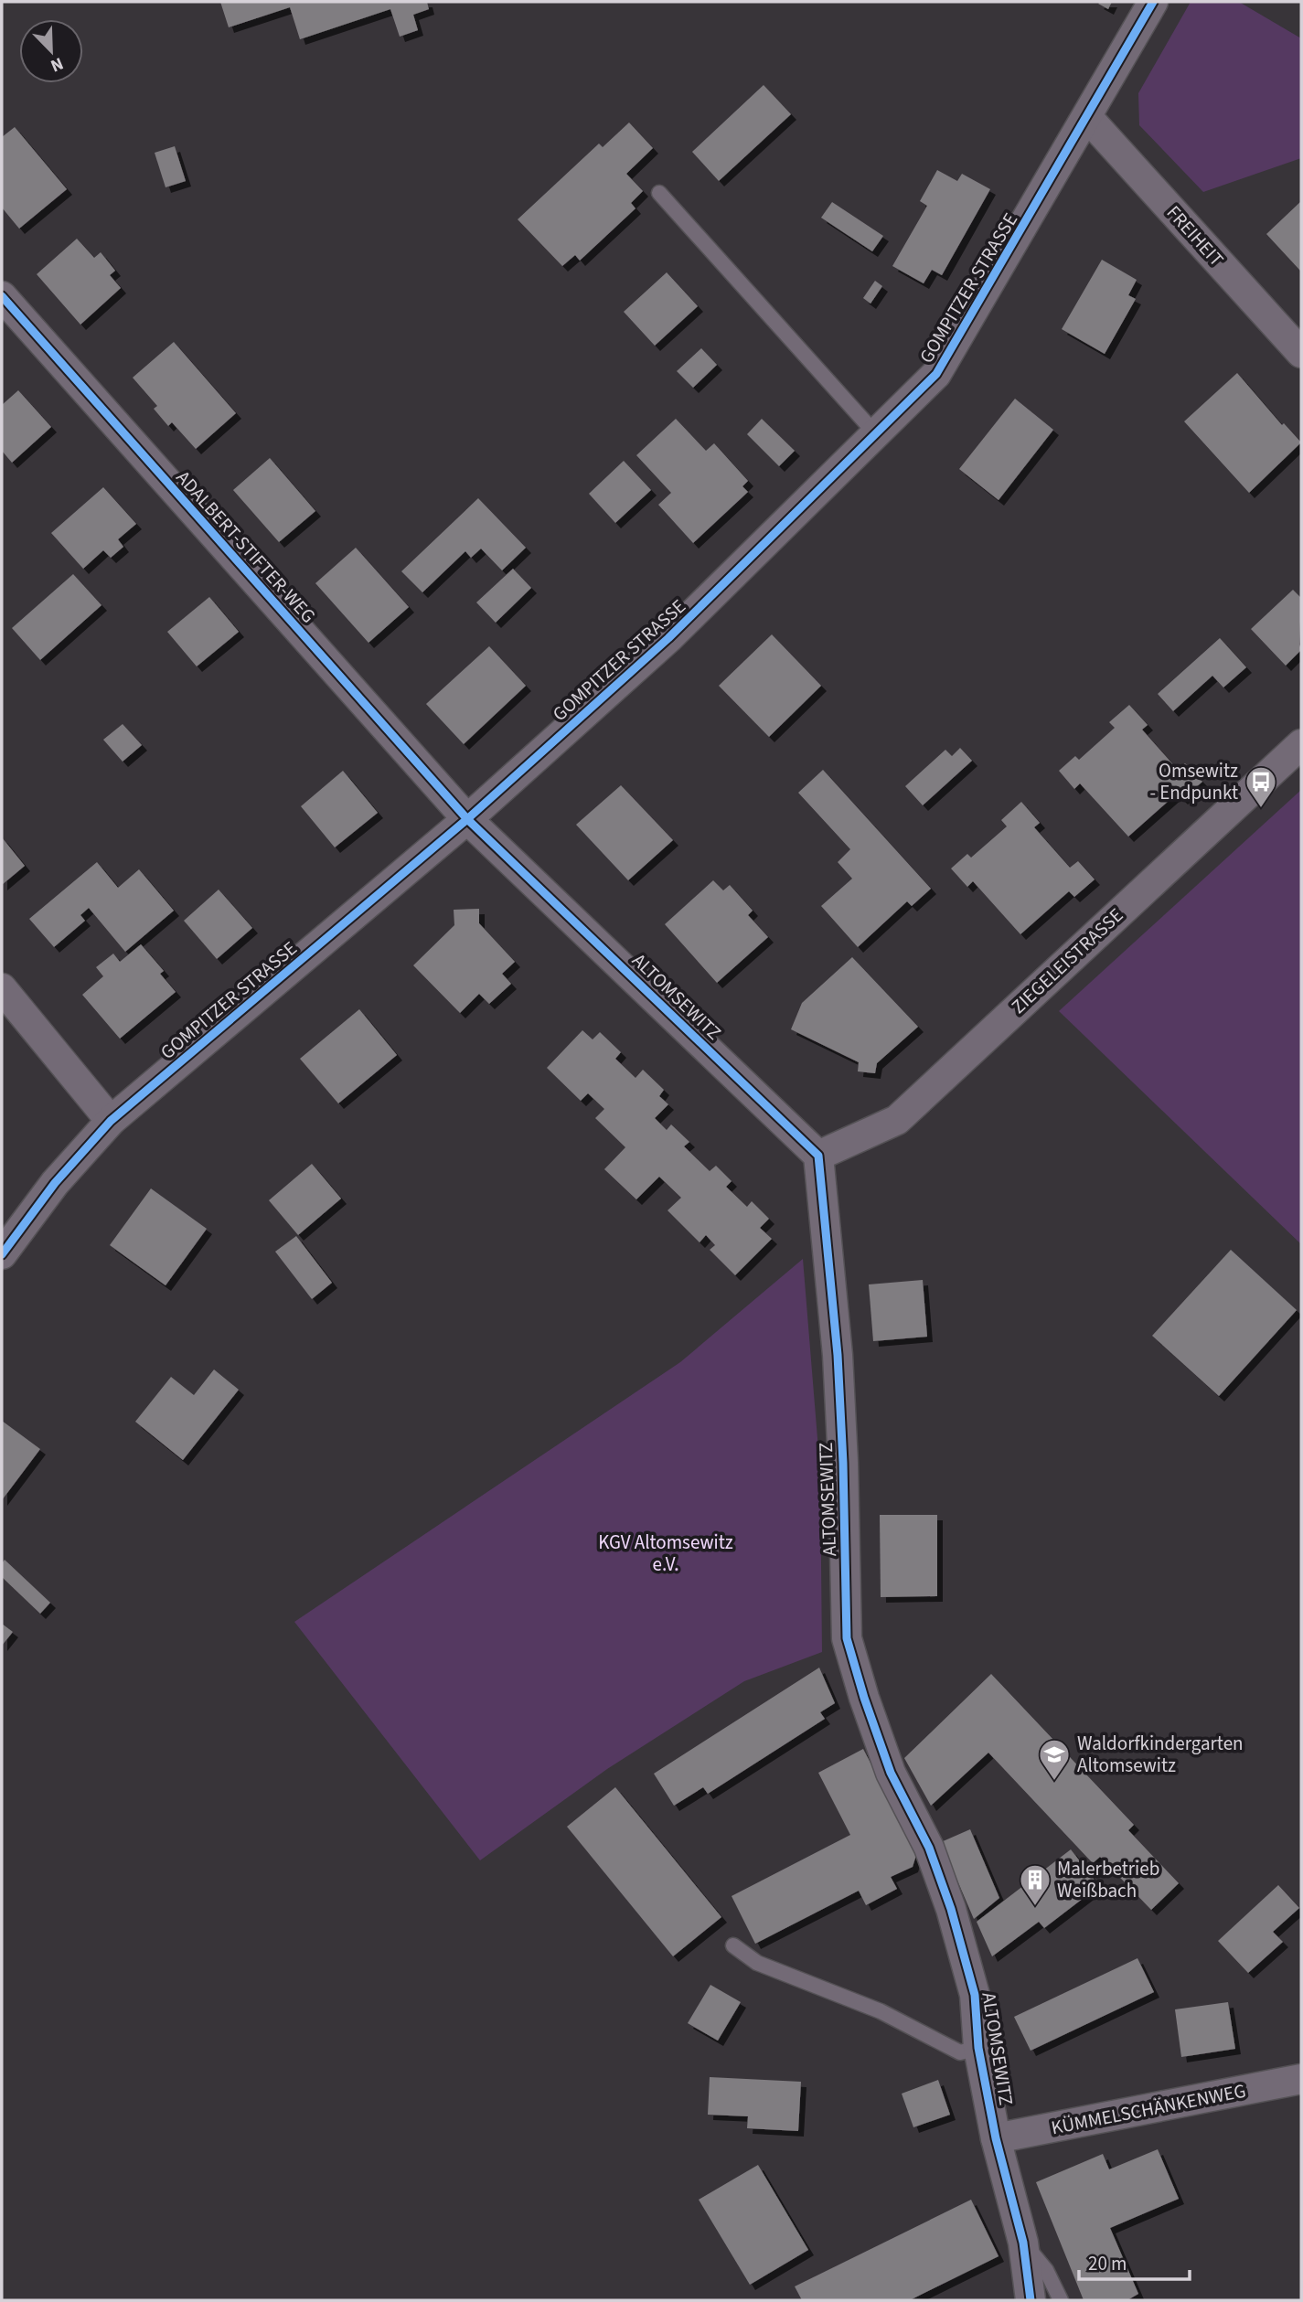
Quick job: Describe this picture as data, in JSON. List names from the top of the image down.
{
  "streets": {
    "street": [
      "FREIHEIT",
      "GOMPITZER STRASSE",
      "ADALBERT-STIFTER-WEG",
      "ZIEGELEISTRASSE",
      "ALTOMSEWITZ",
      "KÜMMELSCHÄNKENWEG"
    ]
  },
  "crossings": [
    ["FREIHEIT", "GOMPITZER STRASSE"],
    ["GOMPITZER STRASSE", "ADALBERT-STIFTER-WEG"],
    ["GOMPITZER STRASSE", "ALTOMSEWITZ"],
    ["ADALBERT-STIFTER-WEG", "ALTOMSEWITZ"],
    ["ZIEGELEISTRASSE", "ALTOMSEWITZ"],
    ["ALTOMSEWITZ", "KÜMMELSCHÄNKENWEG"]
  ],
  "parks": ["KGV Altomsewitz e.V."],
  "places": {
    "bus stop": ["Omsewitz - Endpunkt"],
    "school or university": ["Waldorfkindergarten Altomsewitz"],
    "building": ["Malerbetrieb Weißbach"]
  },
  "scale_bar": "20 m",
  "north": "bottom right"
}
